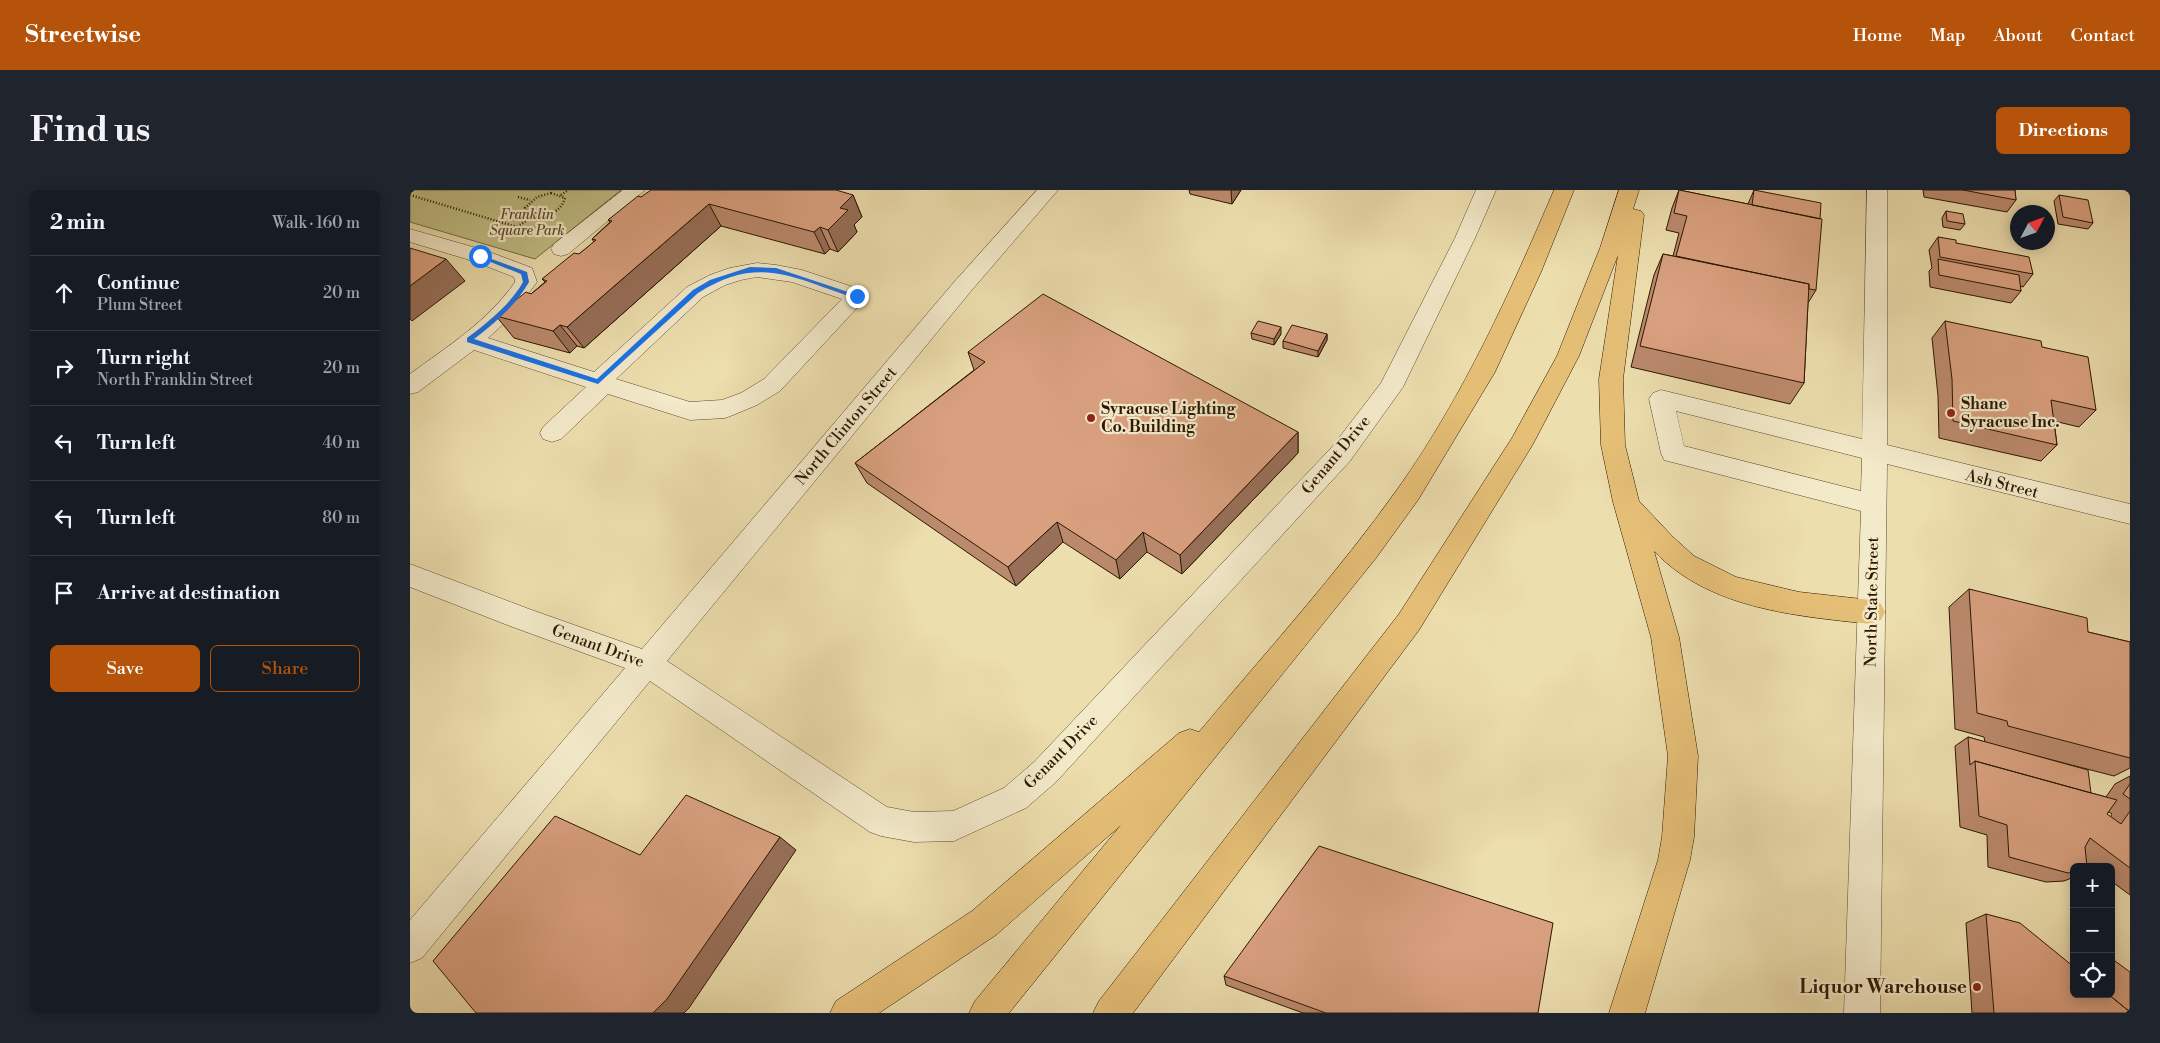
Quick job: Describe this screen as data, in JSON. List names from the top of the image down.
{
  "streets": {
    "street": [
      "North Clinton Street",
      "Genant Drive",
      "Ash Street",
      "North State Street"
    ]
  },
  "crossings": [
    ["North Clinton Street", "Genant Drive"],
    ["Ash Street", "North State Street"]
  ],
  "parks": ["Franklin Square Park"],
  "places": ["Shane Syracuse Inc.", "Syracuse Lighting Co. Building", "Liquor Warehouse"],
  "north": "top right",
  "page": {
    "header": "Streetwise",
    "nav": [
      "Home",
      "Map",
      "About",
      "Contact"
    ],
    "buttons": [
      "Directions",
      ["Save", "Share"]
    ],
    "title": "Find us",
    "heading": ["2 min", "Walk · 160 m"],
    "list": [
      ["Continue", "Plum Street", "20 m"],
      ["Turn right", "North Franklin Street", "20 m"],
      ["Turn left", "40 m"],
      ["Turn left", "80 m"],
      "Arrive at destination"
    ],
    "map_buttons": ["+", "−"]
  }
}
